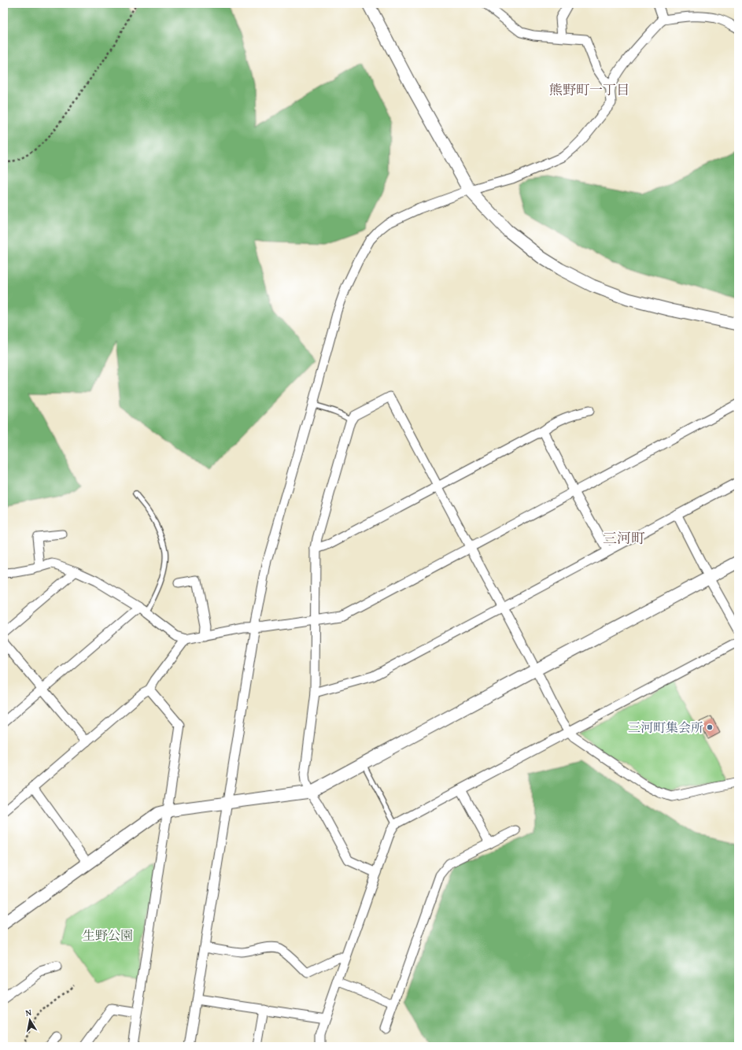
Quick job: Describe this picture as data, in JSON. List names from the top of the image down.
{
  "districts": ["熊野町一丁目", "三河町"],
  "parks": ["生野公園"],
  "places": ["三河町集会所"],
  "north": "top"
}
